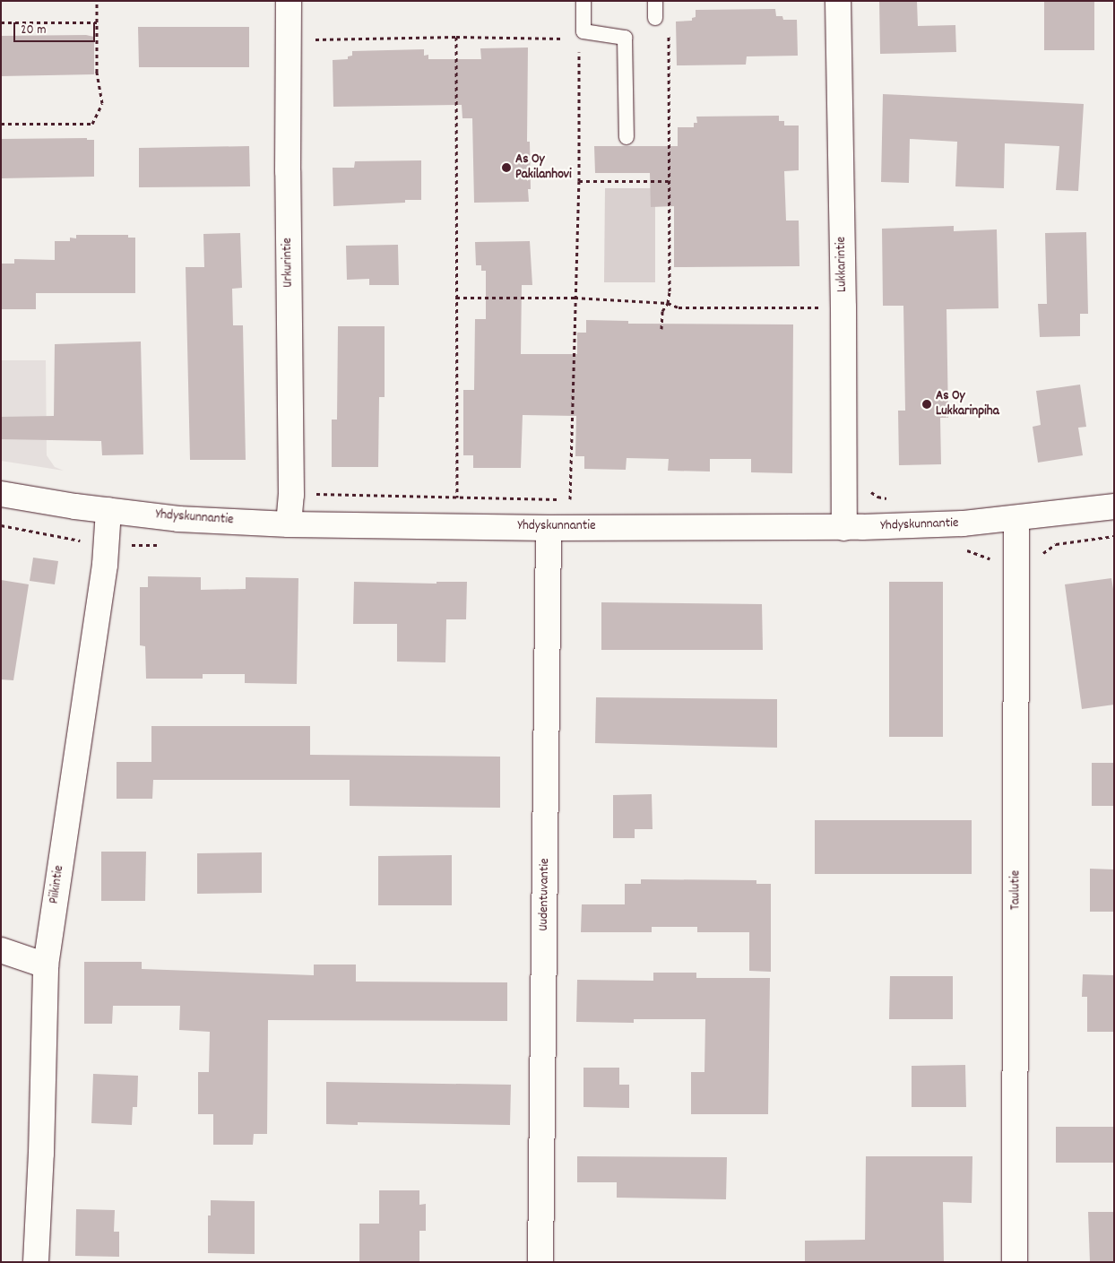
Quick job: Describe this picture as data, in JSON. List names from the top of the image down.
{
  "streets": {
    "street": [
      "Urkurintie",
      "Lukkarintie",
      "Yhdyskunnantie",
      "Piikintie",
      "Taulutie",
      "Uudentuvantie"
    ]
  },
  "crossings": [
    ["Urkurintie", "Yhdyskunnantie"],
    ["Lukkarintie", "Yhdyskunnantie"],
    ["Yhdyskunnantie", "Piikintie"],
    ["Yhdyskunnantie", "Taulutie"],
    ["Yhdyskunnantie", "Uudentuvantie"]
  ],
  "places": ["As Oy Pakilanhovi", "As Oy Lukkarinpiha"],
  "scale_bar": "20 m"
}
